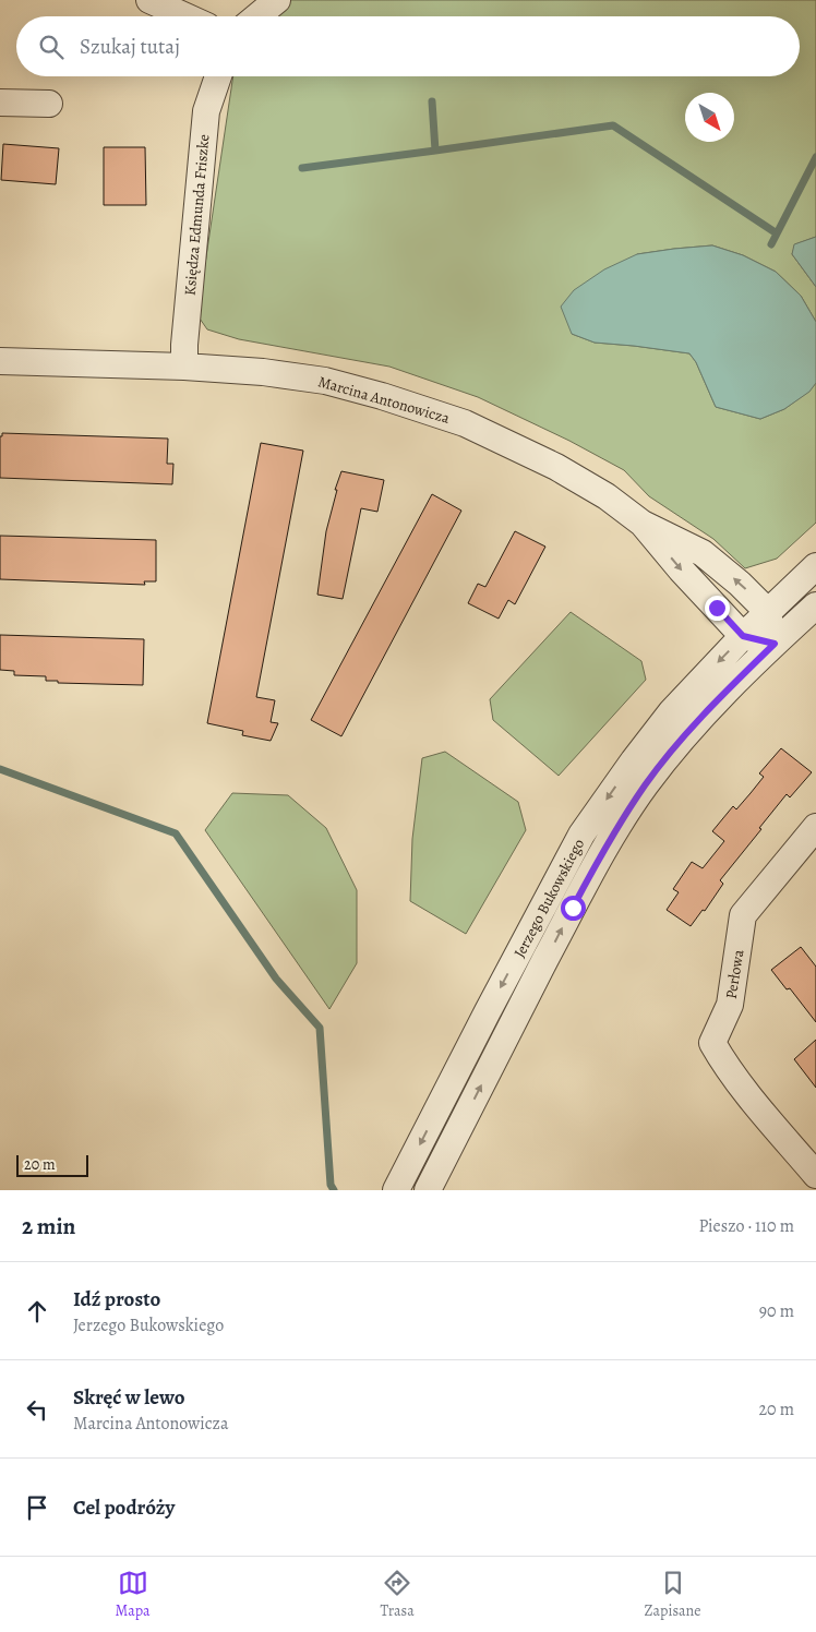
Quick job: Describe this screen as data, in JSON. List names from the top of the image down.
{
  "streets": {
    "street": [
      "Księdza Edmunda Friszke",
      "Marcina Antonowicza",
      "Jerzego Bukowskiego",
      "Perłowa"
    ]
  },
  "crossings": [
    ["Księdza Edmunda Friszke", "Marcina Antonowicza"],
    ["Marcina Antonowicza", "Jerzego Bukowskiego"]
  ],
  "scale_bar": "20 m",
  "north": "bottom right",
  "page": {
    "search": "Szukaj tutaj",
    "scale": "20 m",
    "heading": ["2 min", "Pieszo · 110 m"],
    "list": [
      ["Idź prosto", "Jerzego Bukowskiego", "90 m"],
      ["Skręć w lewo", "Marcina Antonowicza", "20 m"],
      "Cel podróży"
    ],
    "nav": ["Mapa", "Trasa", "Zapisane"]
  }
}
